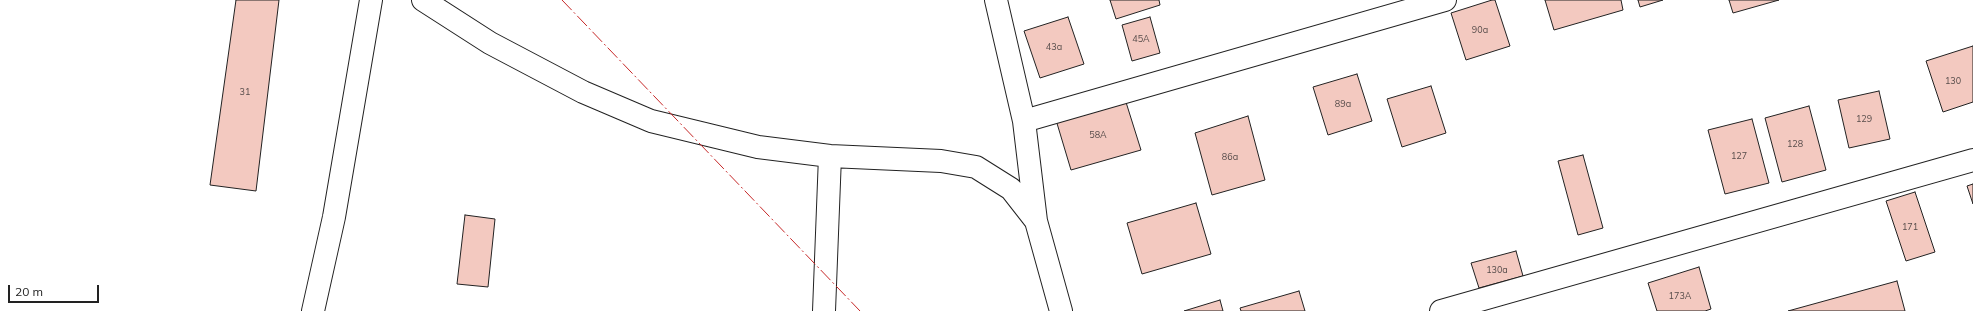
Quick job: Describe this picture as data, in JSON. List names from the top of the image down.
{
  "house_numbers": [
    "90а",
    "45А",
    "43а",
    "130",
    "31",
    "89а",
    "129",
    "58А",
    "128",
    "127",
    "86а",
    "171",
    "130а",
    "173А"
  ],
  "scale_bar": "20 m"
}
